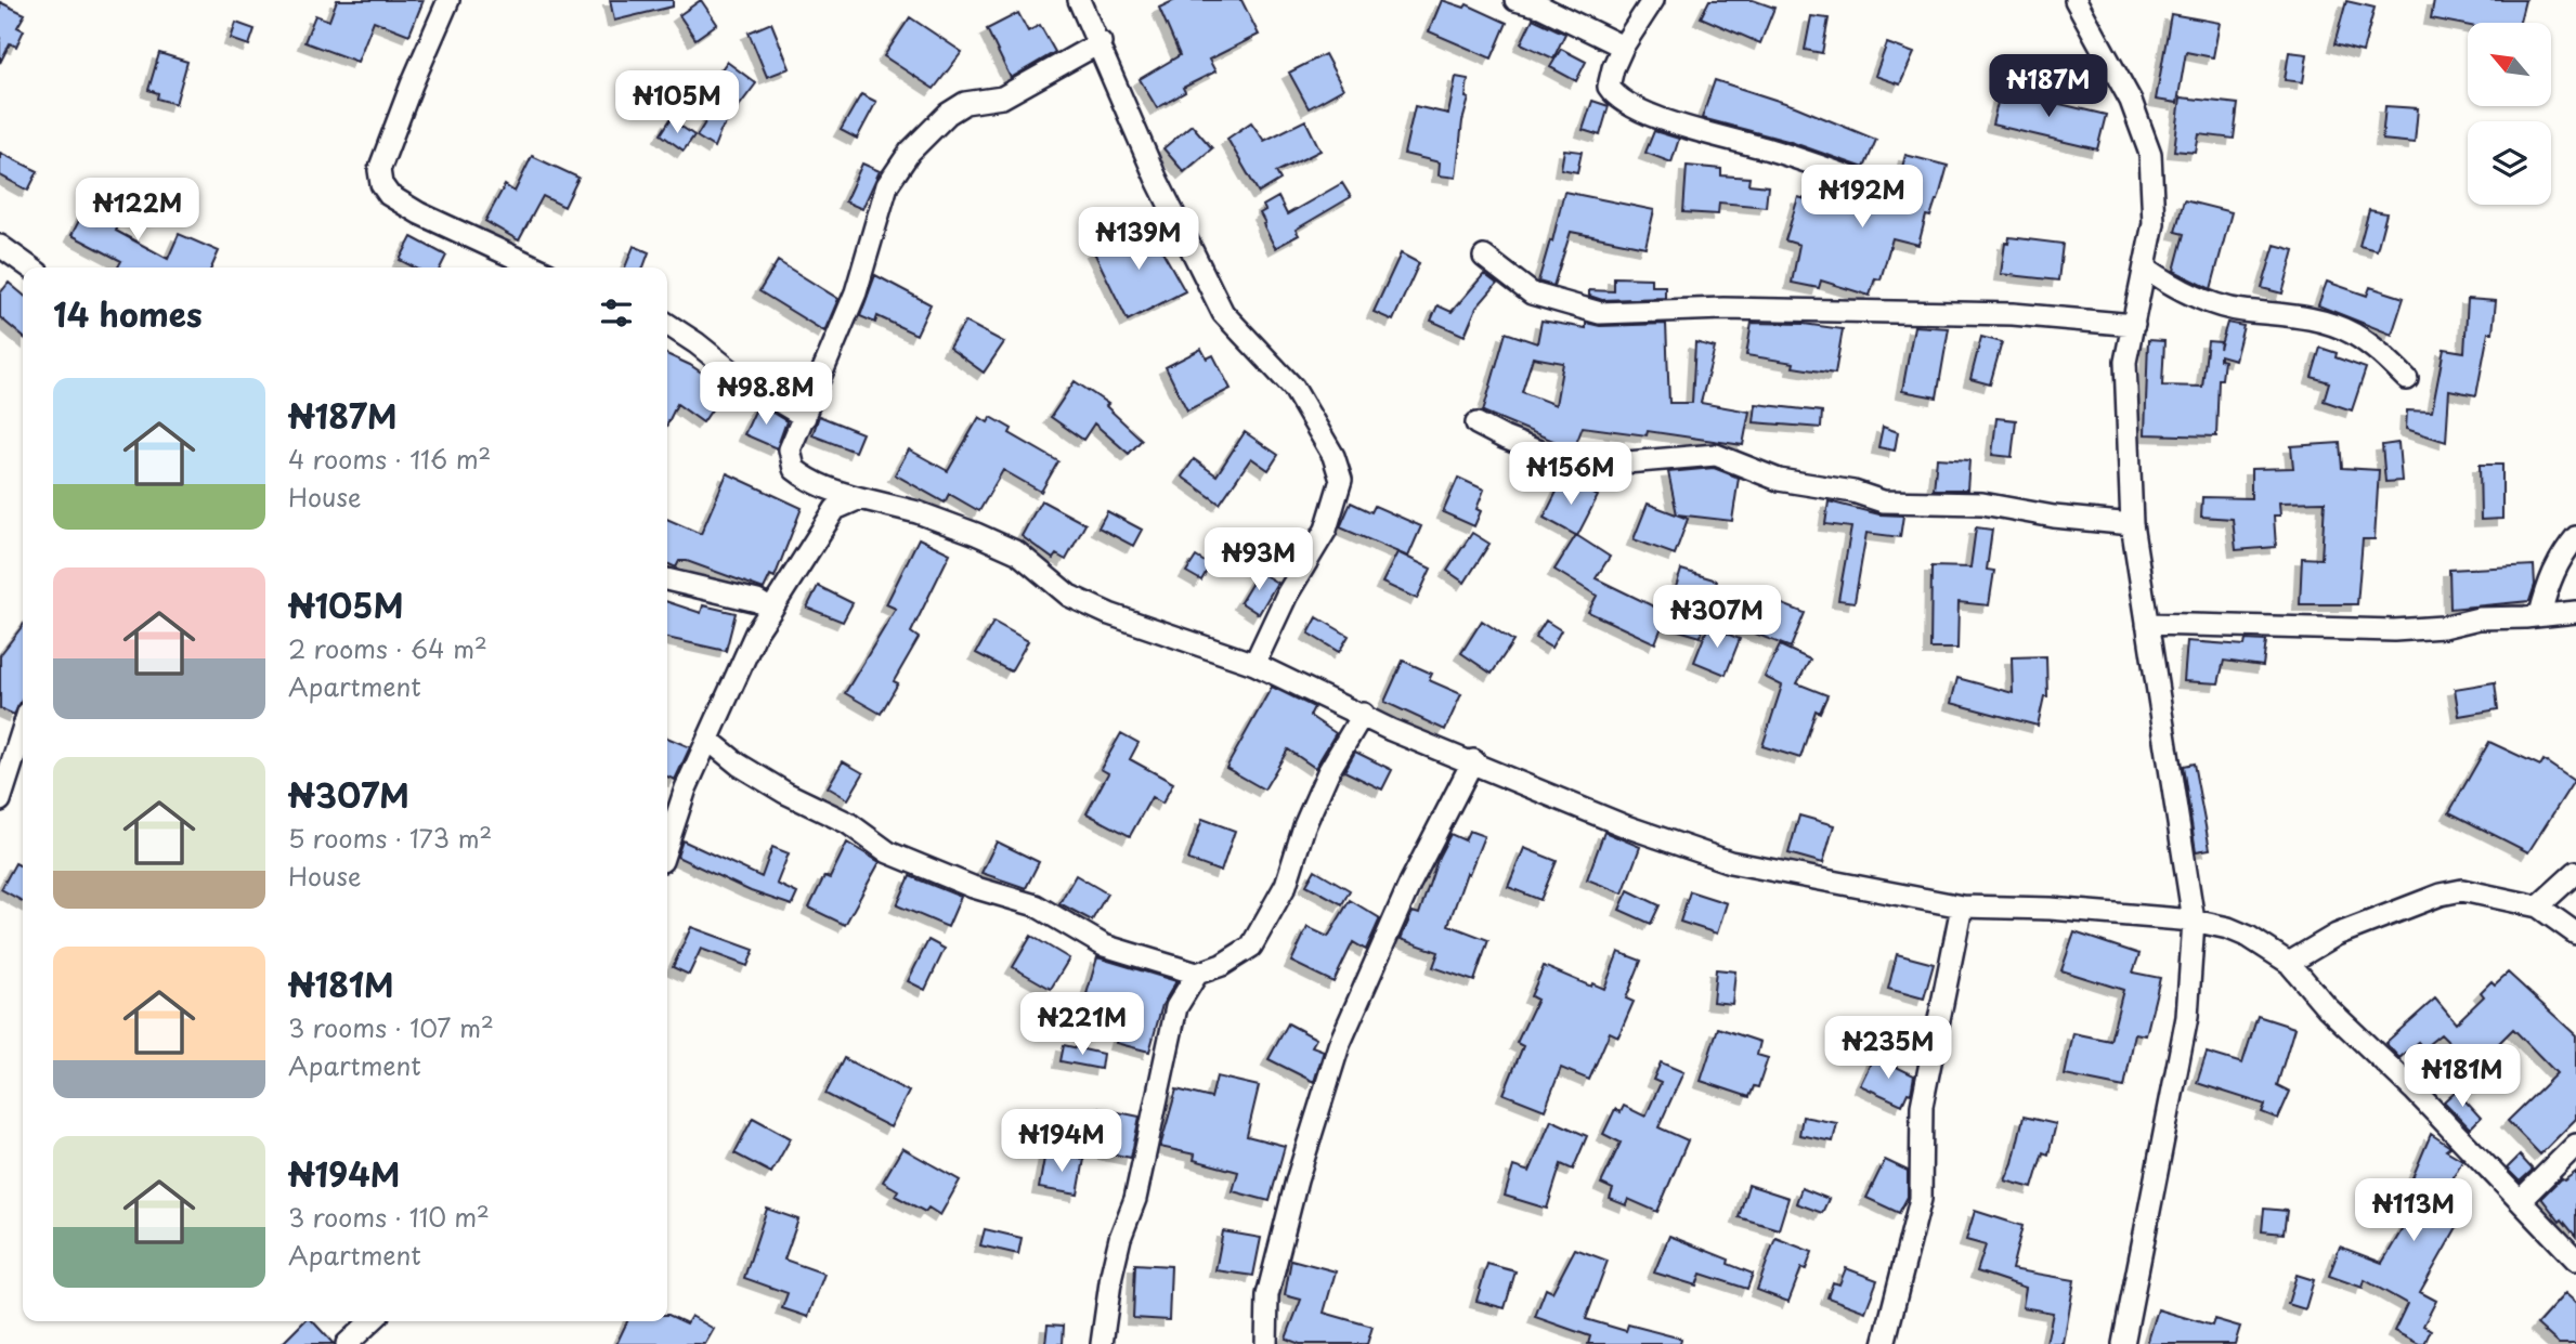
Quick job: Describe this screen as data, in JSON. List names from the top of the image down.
{
  "north": "top left",
  "page": {
    "price": [
      "₦187M",
      "₦105M",
      "₦192M",
      "₦122M",
      "₦139M",
      "₦98.8M",
      "₦156M",
      "₦93M",
      "₦307M",
      "₦221M",
      "₦235M",
      "₦181M",
      "₦194M",
      "₦113M"
    ],
    "heading": "14 homes",
    "list": [
      {
        "name": "₦187M",
        "note": "4 rooms · 116 m² · House"
      },
      {
        "name": "₦105M",
        "note": "2 rooms · 64 m² · Apartment"
      },
      {
        "name": "₦307M",
        "note": "5 rooms · 173 m² · House"
      },
      {
        "name": "₦181M",
        "note": "3 rooms · 107 m² · Apartment"
      },
      {
        "name": "₦194M",
        "note": "3 rooms · 110 m² · Apartment"
      }
    ]
  }
}
